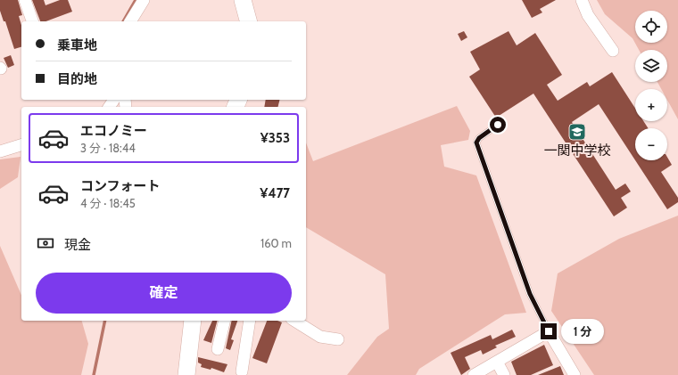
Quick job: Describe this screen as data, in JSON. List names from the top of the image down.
{
  "places": {
    "school or university": ["一関中学校"]
  },
  "page": {
    "map_buttons": ["+", "−"],
    "banner": ["乗車地", "目的地"],
    "list": [
      {
        "name": "エコノミー",
        "note": "3 分 · 18:44",
        "value": "¥353"
      },
      {
        "name": "コンフォート",
        "note": "4 分 · 18:45",
        "value": "¥477"
      }
    ],
    "pay": ["現金", "160 m"],
    "buttons": "確定",
    "bubble": "1 分"
  }
}
